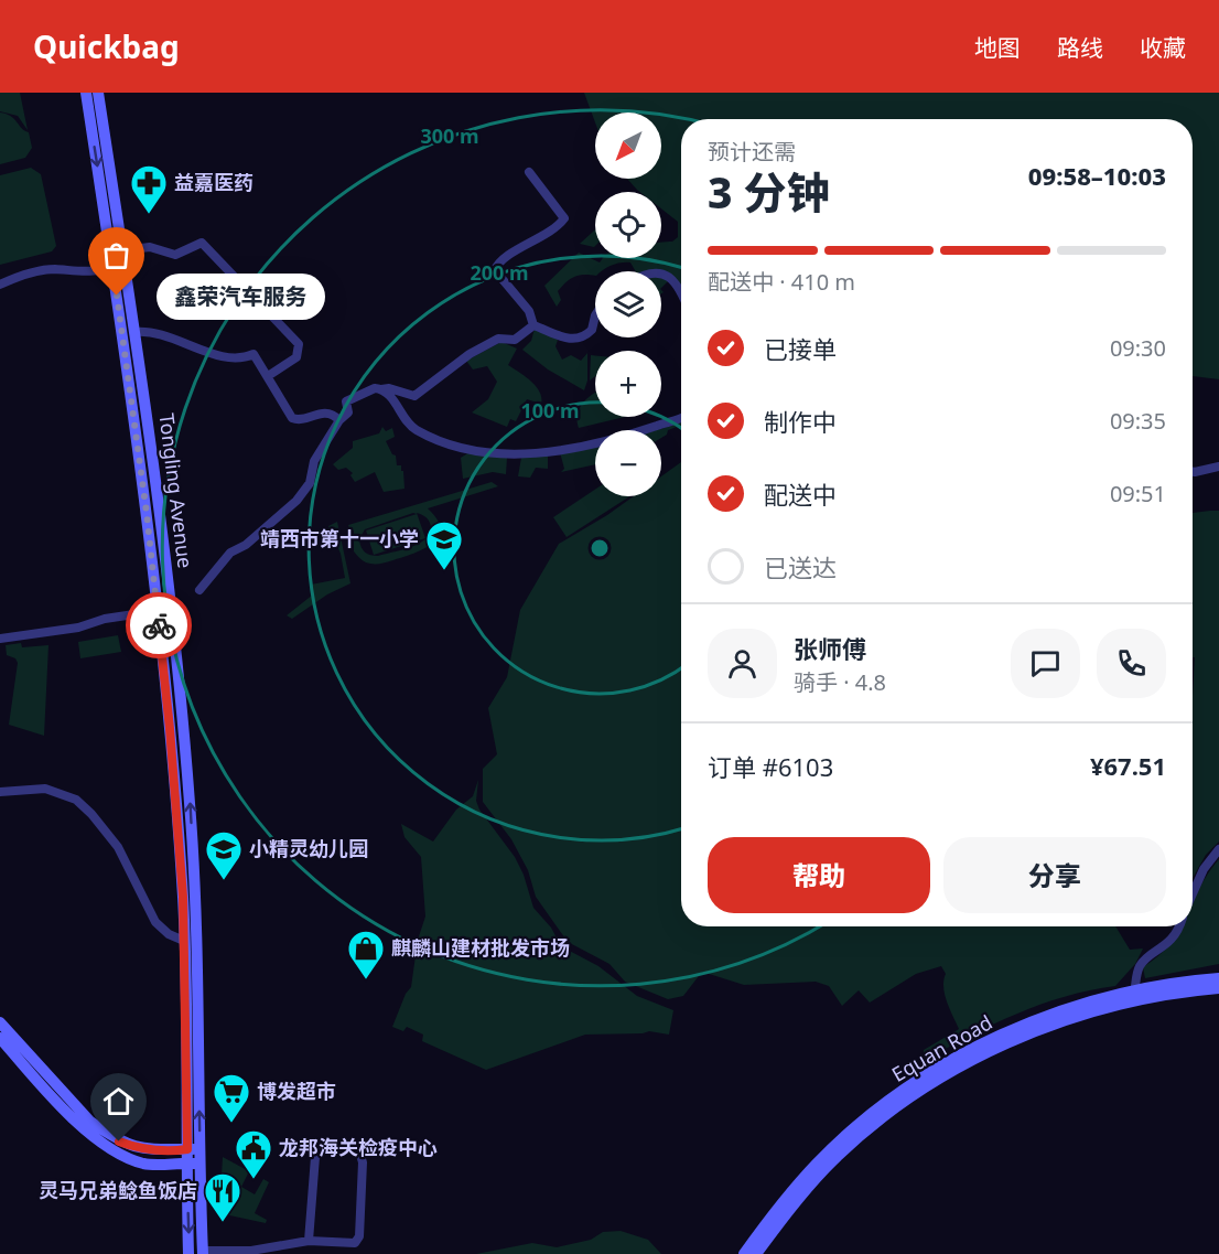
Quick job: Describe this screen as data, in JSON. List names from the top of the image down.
{
  "streets": {
    "main road": ["Tongling Avenue", "Equan Road"]
  },
  "places": {
    "pharmacy": ["益嘉医药"],
    "other": ["鑫荣汽车服务"],
    "school or university": ["靖西市第十一小学", "小精灵幼儿园"],
    "shop": ["麒麟山建材批发市场"],
    "supermarket": ["博发超市"],
    "public building": ["龙邦海关检疫中心"],
    "restaurant": ["灵马兄弟鲶鱼饭店"]
  },
  "north": "bottom left",
  "page": {
    "header": "Quickbag",
    "nav": ["地图", "路线", "收藏"],
    "map_buttons": ["+", "−"],
    "heading": ["3 分钟", "预计还需", "09:58–10:03"],
    "panel": [
      "张师傅",
      "骑手 · 4.8",
      "订单 #6103",
      "¥67.51"
    ],
    "bar": "配送中 · 410 m",
    "bubble": "鑫荣汽车服务",
    "list": [
      ["已接单", "09:30"],
      ["制作中", "09:35"],
      ["配送中", "09:51"],
      "已送达"
    ],
    "buttons": ["帮助", "分享"]
  },
  "rings": ["300 m", "200 m", "100 m"]
}
